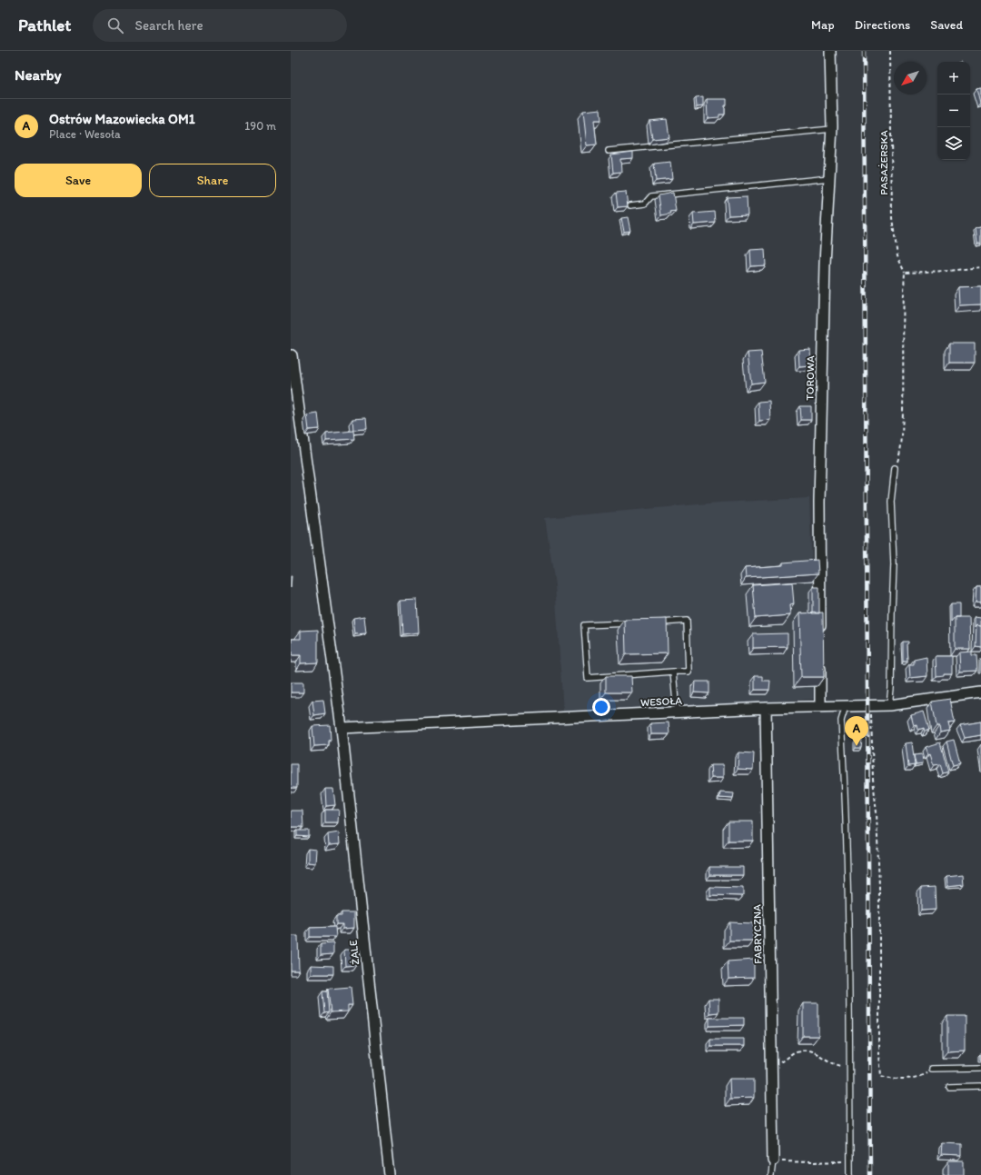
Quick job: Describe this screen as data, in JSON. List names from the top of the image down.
{
  "streets": {
    "street": [
      "TOROWA",
      "WESOŁA",
      "FABRYCZNA",
      "ŻALE"
    ],
    "path": ["PASAŻERSKA"]
  },
  "crossings": [
    ["WESOŁA", "FABRYCZNA"],
    ["WESOŁA", "ŻALE"]
  ],
  "north": "bottom left",
  "page": {
    "header": "Pathlet",
    "search": "Search here",
    "nav": ["Map", "Directions", "Saved"],
    "heading": "Nearby",
    "map_buttons": ["+", "−"],
    "list": [
      {
        "mark": "A",
        "name": "Ostrów Mazowiecka OM1",
        "note": "Place · Wesoła",
        "value": "190 m"
      }
    ],
    "buttons": ["Save", "Share"],
    "pins": "A"
  }
}
